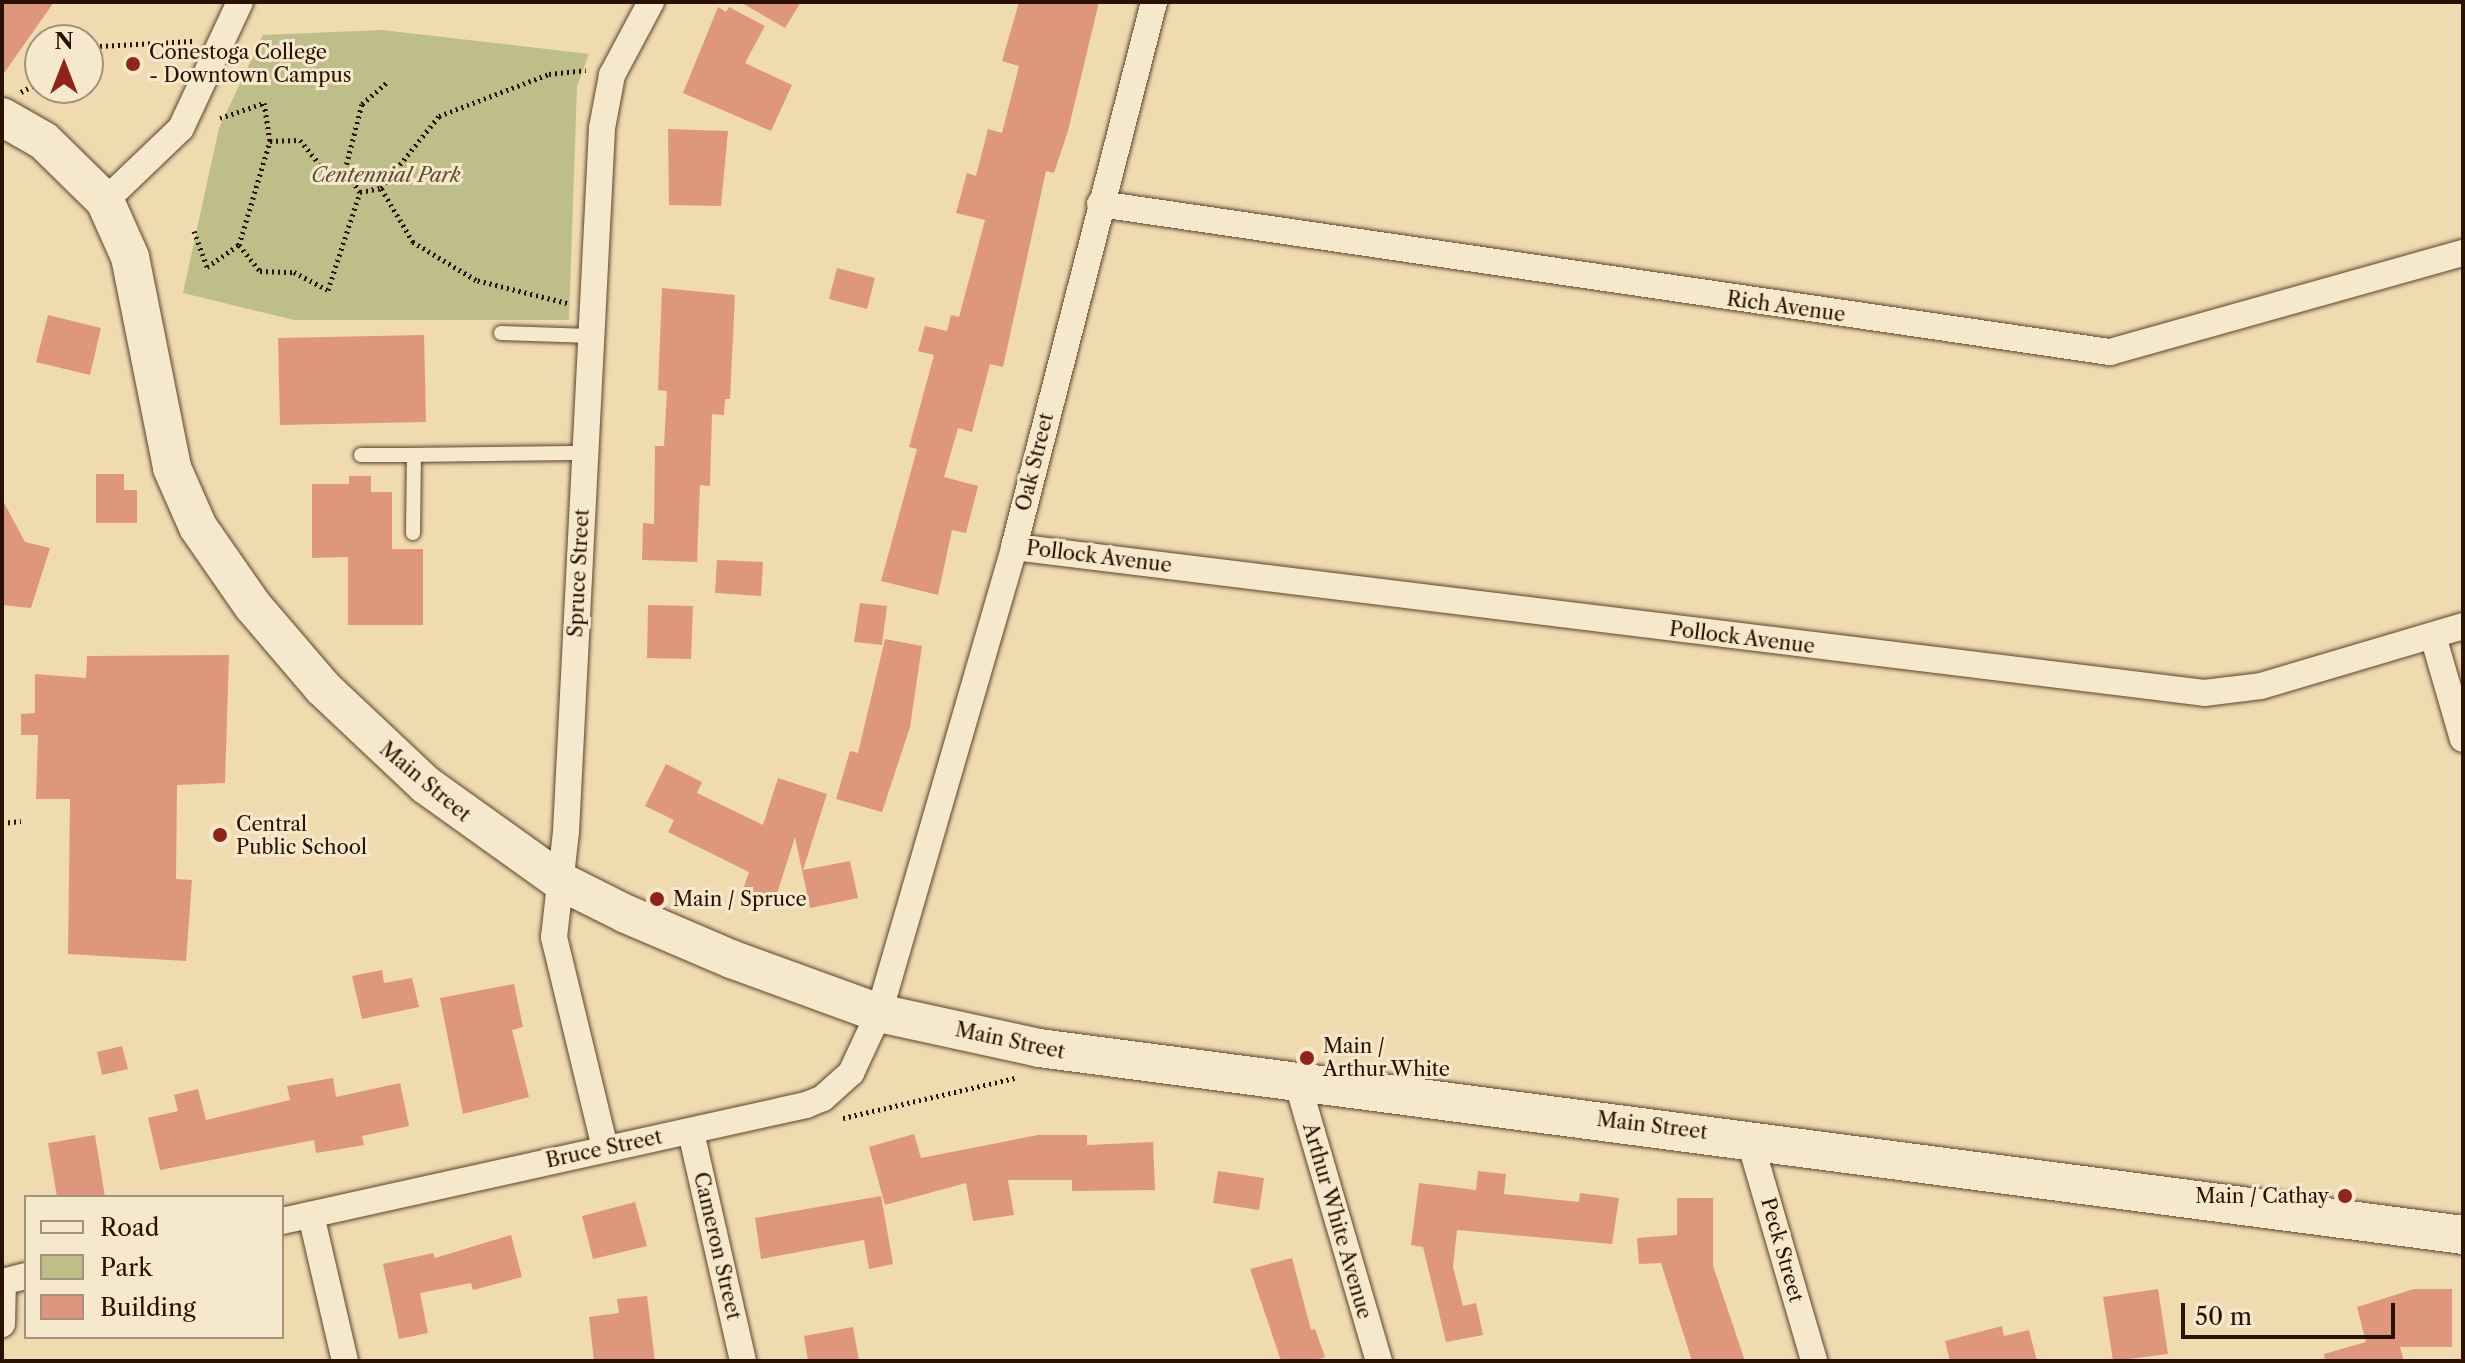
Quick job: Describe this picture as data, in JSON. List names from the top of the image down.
{
  "streets": {
    "main road": ["Main Street"],
    "street": [
      "Rich Avenue",
      "Oak Street",
      "Pollock Avenue",
      "Spruce Street",
      "Bruce Street",
      "Arthur White Avenue",
      "Cameron Street",
      "Peck Street"
    ]
  },
  "crossings": [
    ["Rich Avenue", "Oak Street"],
    ["Oak Street", "Pollock Avenue"],
    ["Oak Street", "Main Street"],
    ["Oak Street", "Bruce Street"],
    ["Spruce Street", "Main Street"],
    ["Spruce Street", "Bruce Street"],
    ["Main Street", "Bruce Street"],
    ["Main Street", "Arthur White Avenue"],
    ["Main Street", "Peck Street"],
    ["Bruce Street", "Cameron Street"]
  ],
  "parks": ["Centennial Park"],
  "places": [
    "Conestoga College - Downtown Campus",
    "Central Public School",
    "Main / Spruce",
    "Main / Arthur White",
    "Main / Cathay"
  ],
  "legend": ["Road", "Park", "Building"],
  "scale_bar": "50 m",
  "north": "top"
}
